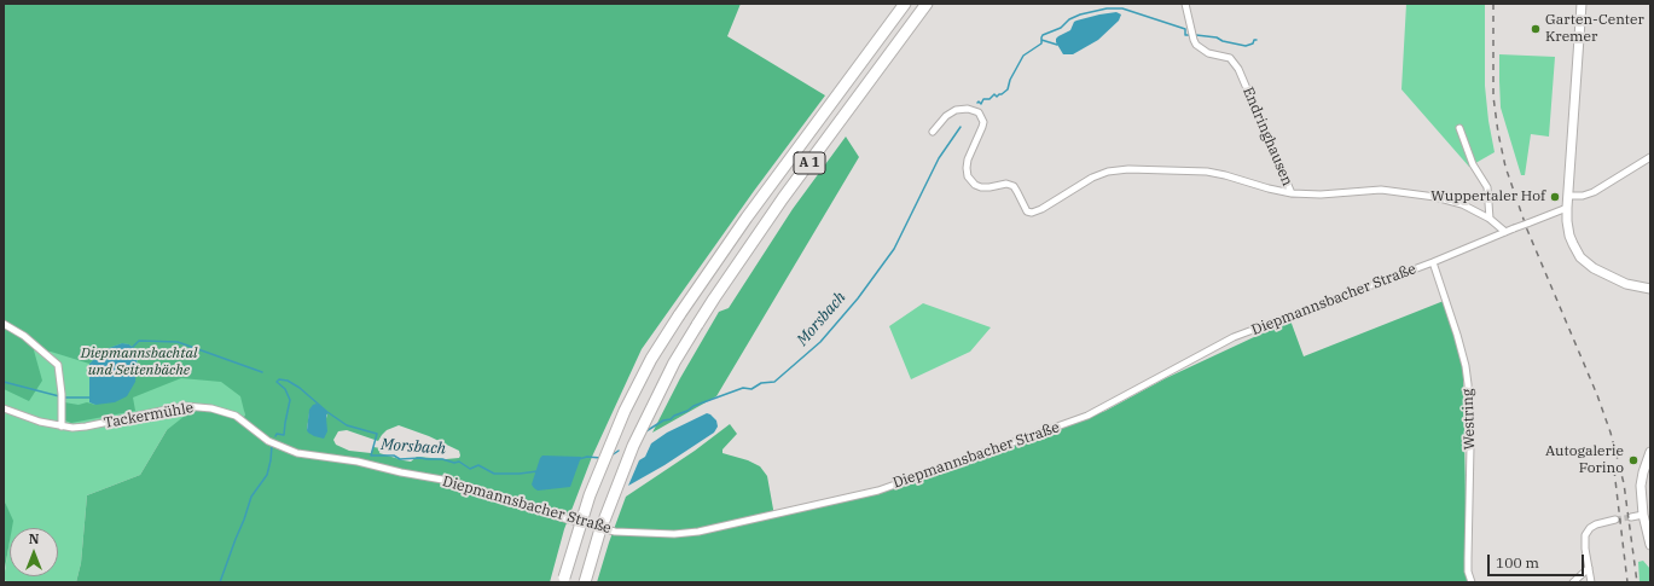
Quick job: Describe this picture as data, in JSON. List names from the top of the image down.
{
  "streets": {
    "highway": ["A 1"],
    "street": [
      "Endringhausen",
      "Diepmannsbacher Straße",
      "Tackermühle",
      "Westring"
    ]
  },
  "crossings": [
    ["Diepmannsbacher Straße", "Tackermühle"],
    ["Diepmannsbacher Straße", "Westring"]
  ],
  "water": ["Morsbach"],
  "parks": ["Diepmannsbachtal und Seitenbäche"],
  "places": ["Garten-Center Kremer", "Wuppertaler Hof", "Autogalerie Forino"],
  "scale_bar": "100 m",
  "north": "top"
}
